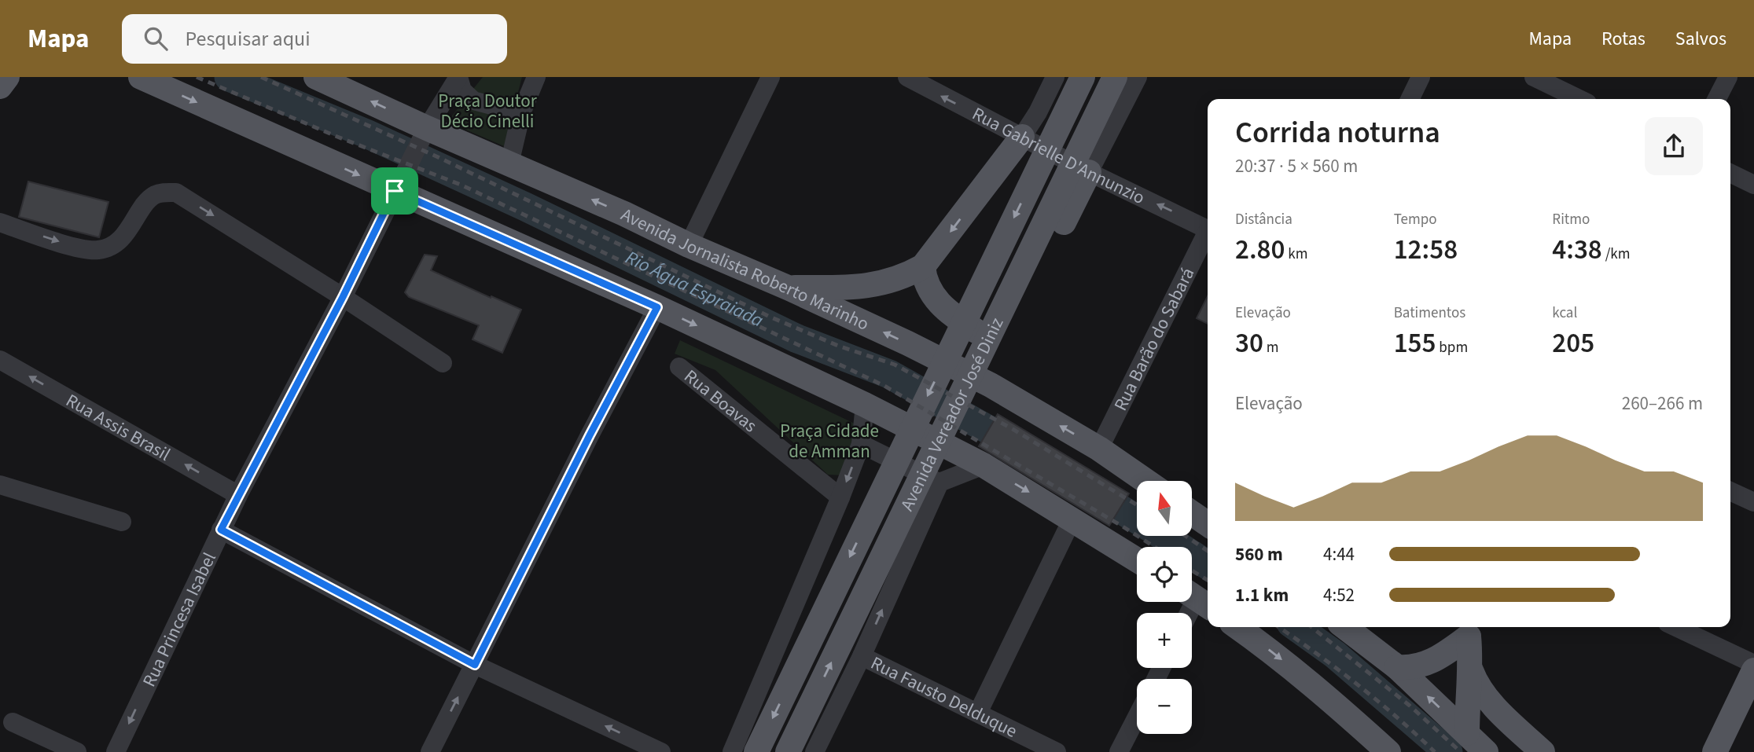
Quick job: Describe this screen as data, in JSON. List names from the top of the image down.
{
  "streets": {
    "main road": ["Avenida Jornalista Roberto Marinho", "Avenida Vereador José Diniz"],
    "street": [
      "Rua Gabrielle D'Annunzio",
      "Rua Barão do Sabará",
      "Rua Boavas",
      "Rua Assis Brasil",
      "Rua Princesa Isabel",
      "Rua Fausto Delduque"
    ]
  },
  "crossings": [
    ["Rua Gabrielle D'Annunzio", "Avenida Vereador José Diniz"],
    ["Avenida Jornalista Roberto Marinho", "Rua Barão do Sabará"],
    ["Avenida Jornalista Roberto Marinho", "Rua Princesa Isabel"],
    ["Avenida Vereador José Diniz", "Rua Fausto Delduque"],
    ["Rua Assis Brasil", "Rua Princesa Isabel"]
  ],
  "one_way": ["Rua Gabrielle D'Annunzio"],
  "water": ["Rio Água Espraiada"],
  "parks": ["Praça Doutor Décio Cinelli", "Praça Cidade de Amman"],
  "north": "top",
  "page": {
    "header": "Mapa",
    "search": "Pesquisar aqui",
    "nav": ["Mapa", "Rotas", "Salvos"],
    "heading": ["Corrida noturna", "20:37 · 5 × 560 m"],
    "stats": [
      ["Distância", "2.80 km"],
      ["Tempo", "12:58"],
      ["Ritmo", "4:38 /km"],
      ["Elevação", "30 m"],
      ["Batimentos", "155 bpm"],
      ["kcal", "205"]
    ],
    "chart": ["Elevação", "260–266 m"],
    "map_buttons": ["+", "−"],
    "list": [
      {
        "name": "560 m",
        "note": "4:44"
      },
      {
        "name": "1.1 km",
        "note": "4:52"
      }
    ]
  }
}
